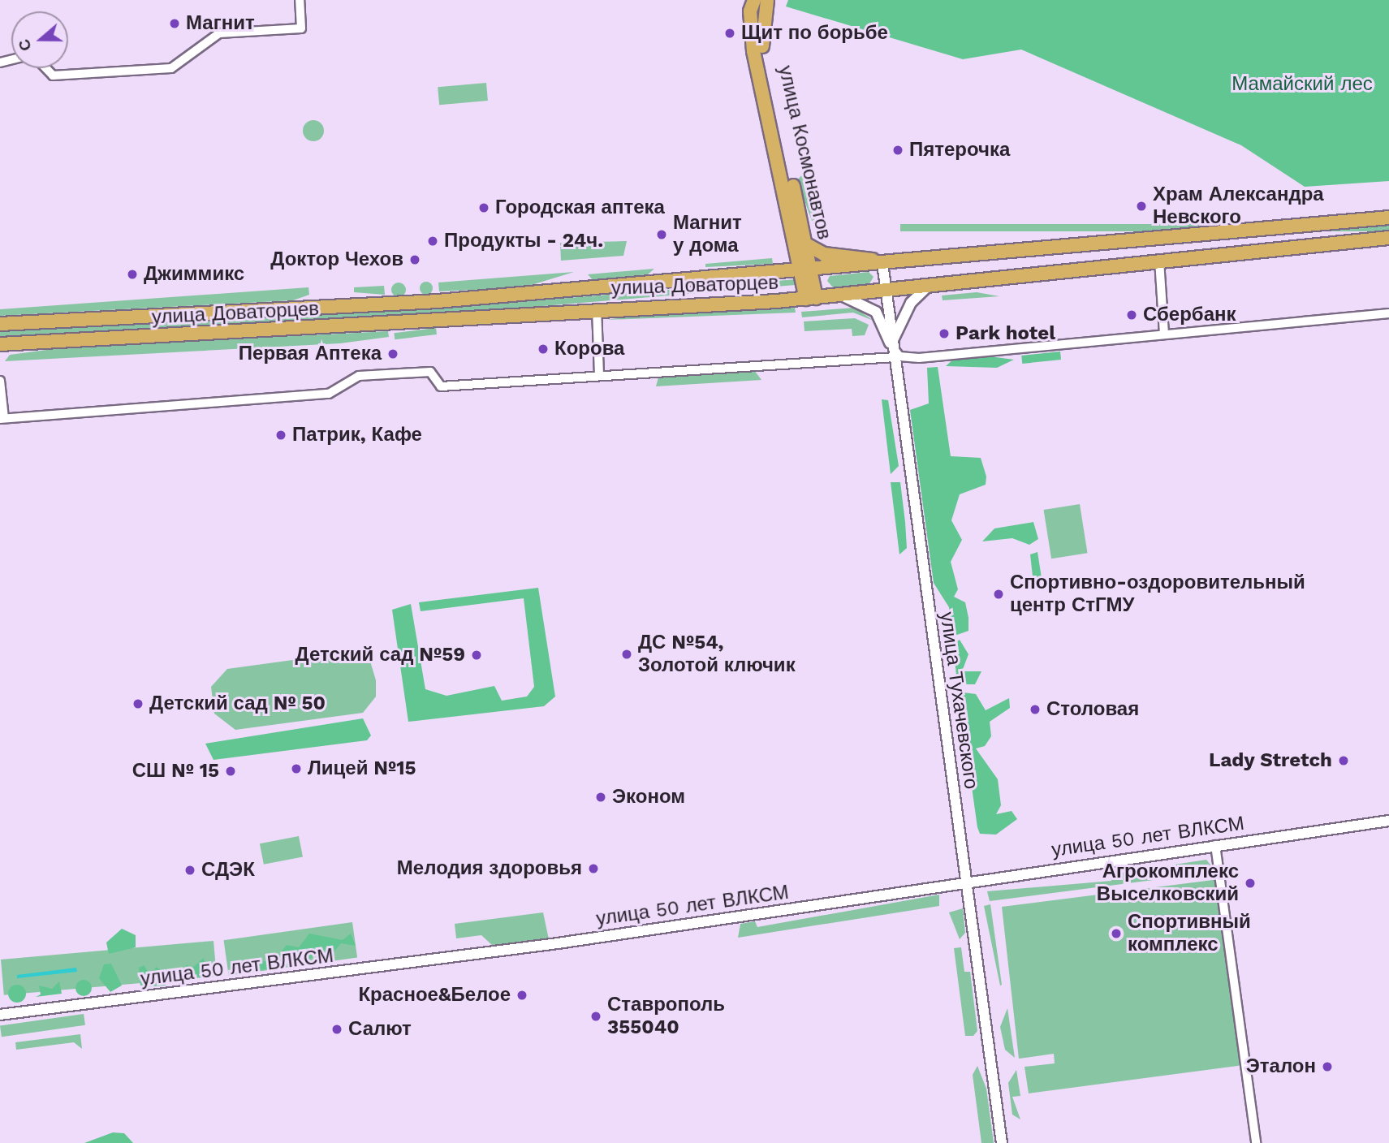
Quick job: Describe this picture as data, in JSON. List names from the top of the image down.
{
  "streets": {
    "main road": ["улица Космонавтов", "улица Доваторцев"],
    "street": ["улица Тухачевского", "улица 50 лет ВЛКСМ"]
  },
  "crossings": [
    ["улица Доваторцев", "улица Тухачевского"],
    ["улица Тухачевского", "улица 50 лет ВЛКСМ"]
  ],
  "parks": ["Мамайский лес"],
  "places": [
    "Магнит",
    "Щит по борьбе",
    "Пятерочка",
    "Храм Александра Невского",
    "Городская аптека",
    "Магнит у дома",
    "Продукты - 24ч.",
    "Доктор Чехов",
    "Джиммикс",
    "Сбербанк",
    "Park hotel",
    "Корова",
    "Первая Аптека",
    "Патрик, Кафе",
    "Спортивно-оздоровительный центр СтГМУ",
    "ДС №54, Золотой ключик",
    "Детский сад №59",
    "Детский сад № 50",
    "Столовая",
    "Lady Stretch",
    "Лицей №15",
    "СШ № 15",
    "Эконом",
    "Мелодия здоровья",
    "СДЭК",
    "Агрокомплекс Выселковский",
    "Спортивный комплекс",
    "Красное&Белое",
    "Ставрополь 355040",
    "Салют",
    "Эталон"
  ],
  "north": "left"
}
